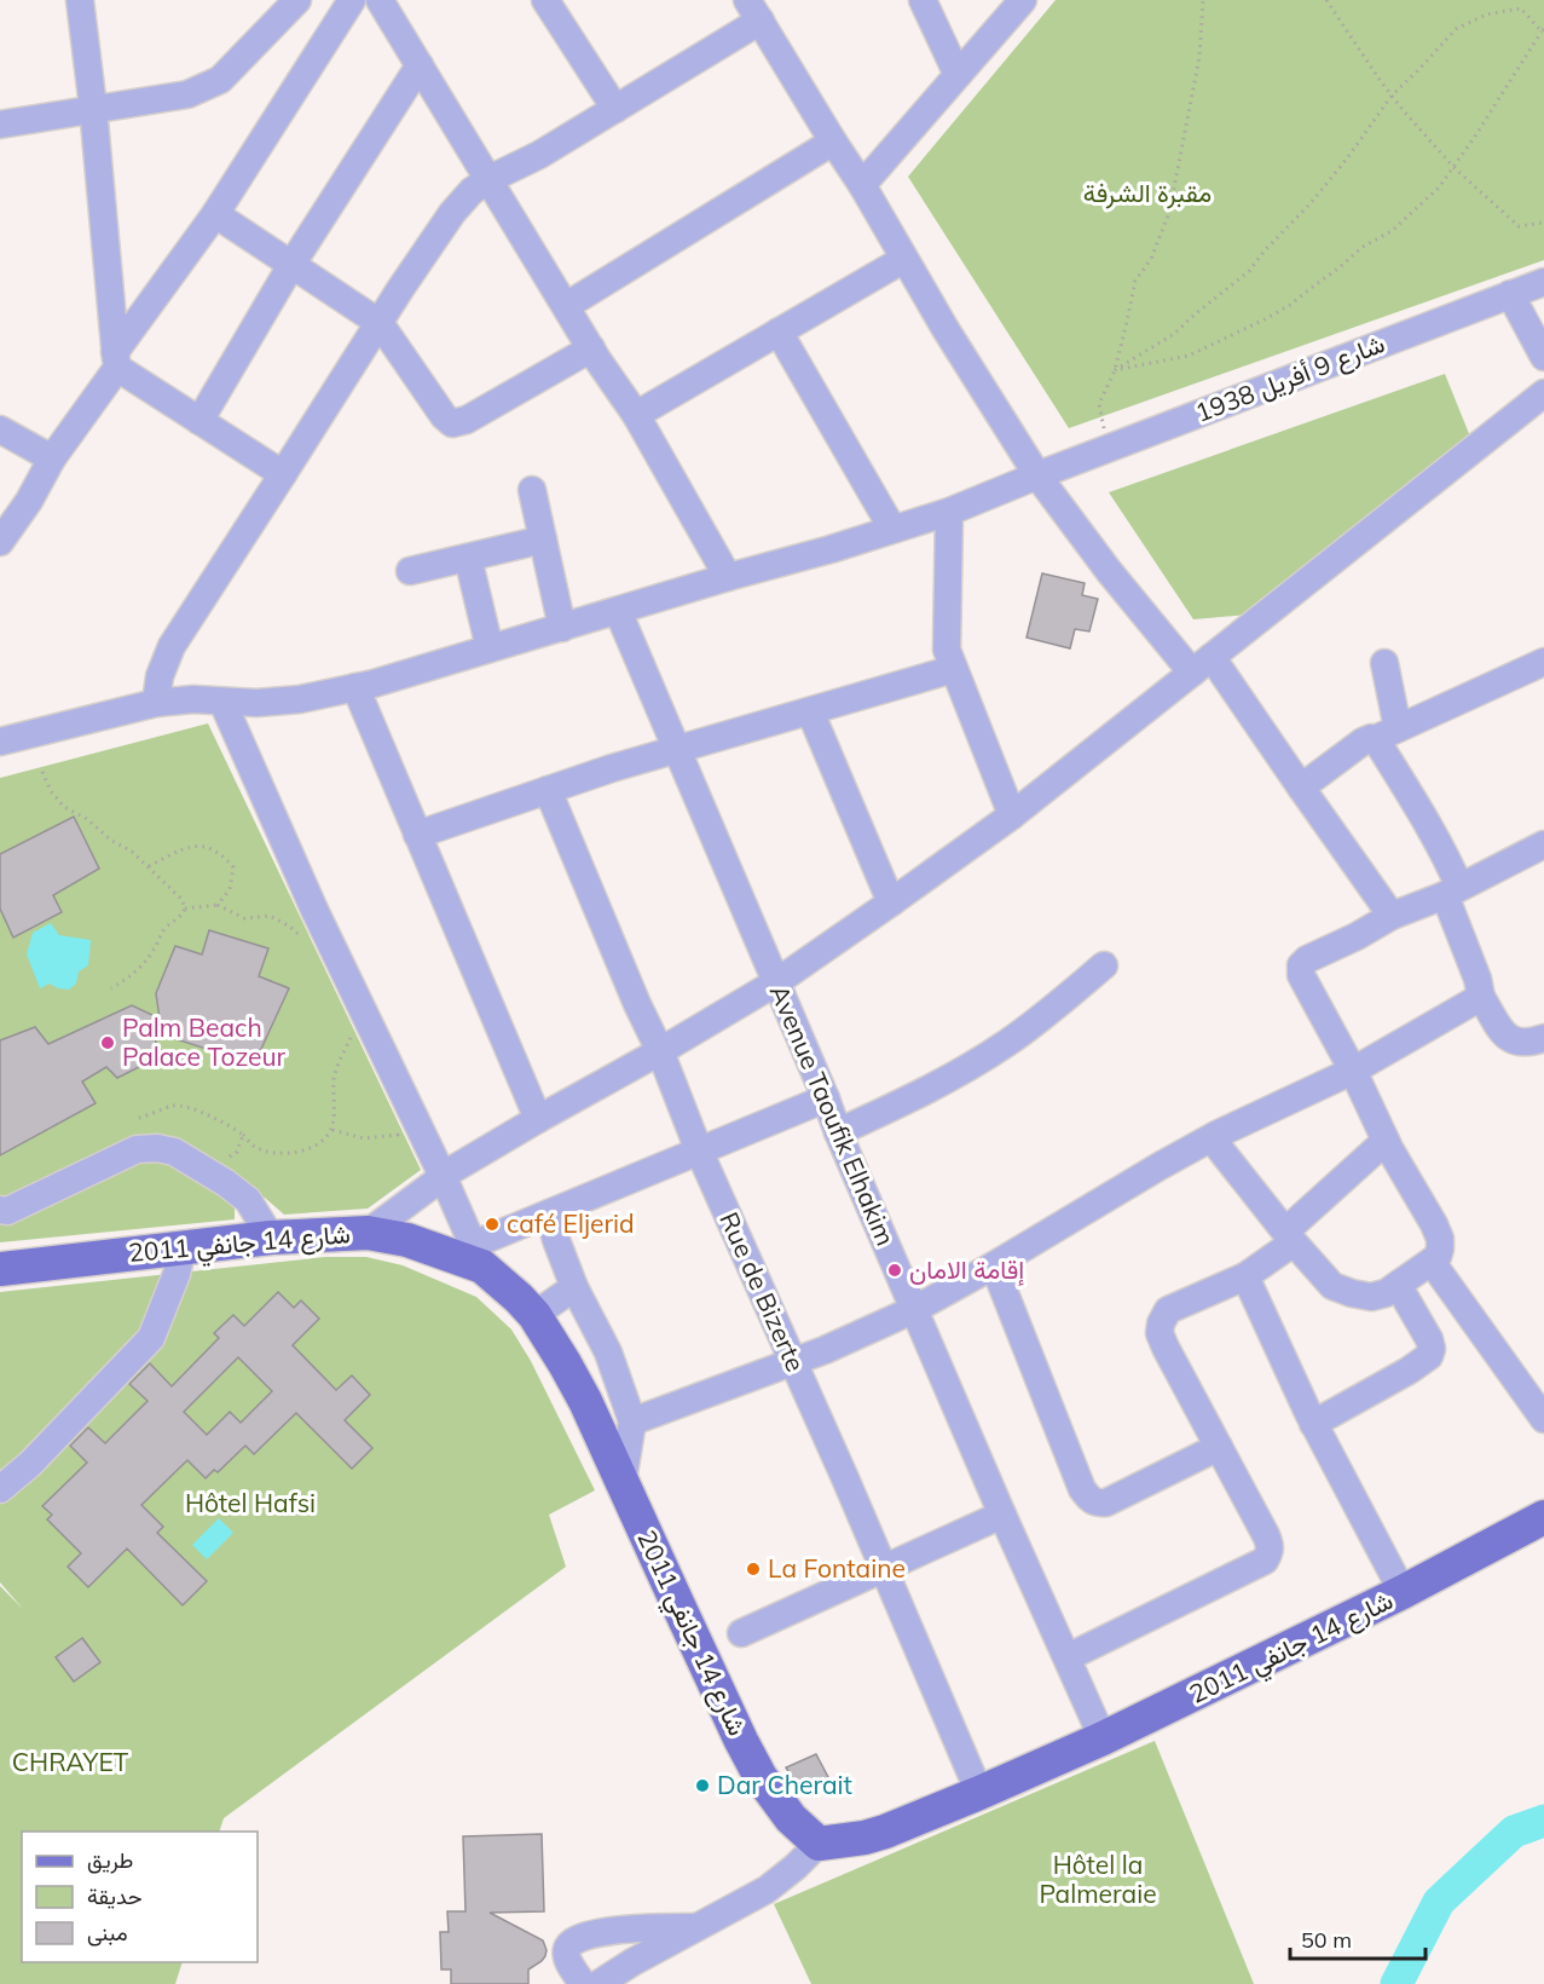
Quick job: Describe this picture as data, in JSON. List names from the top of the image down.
{
  "streets": {
    "main road": ["شارع 14 جانفي 2011"],
    "street": ["شارع 9 أفريل 1938", "Avenue Taoufik Elhakim", "Rue de Bizerte"]
  },
  "crossings": [
    ["شارع 9 أفريل 1938", "Avenue Taoufik Elhakim"],
    ["Avenue Taoufik Elhakim", "شارع 14 جانفي 2011"],
    ["شارع 14 جانفي 2011", "Rue de Bizerte"]
  ],
  "parks": [
    "مقبرة الشرفة",
    "Hôtel Hafsi",
    "CHRAYET",
    "Hôtel la Palmeraie"
  ],
  "places": [
    "Palm Beach Palace Tozeur",
    "café Eljerid",
    "إقامة الامان",
    "La Fontaine",
    "Dar Cherait"
  ],
  "legend": ["طريق", "حديقة", "مبنى"],
  "scale_bar": "50 m"
}
